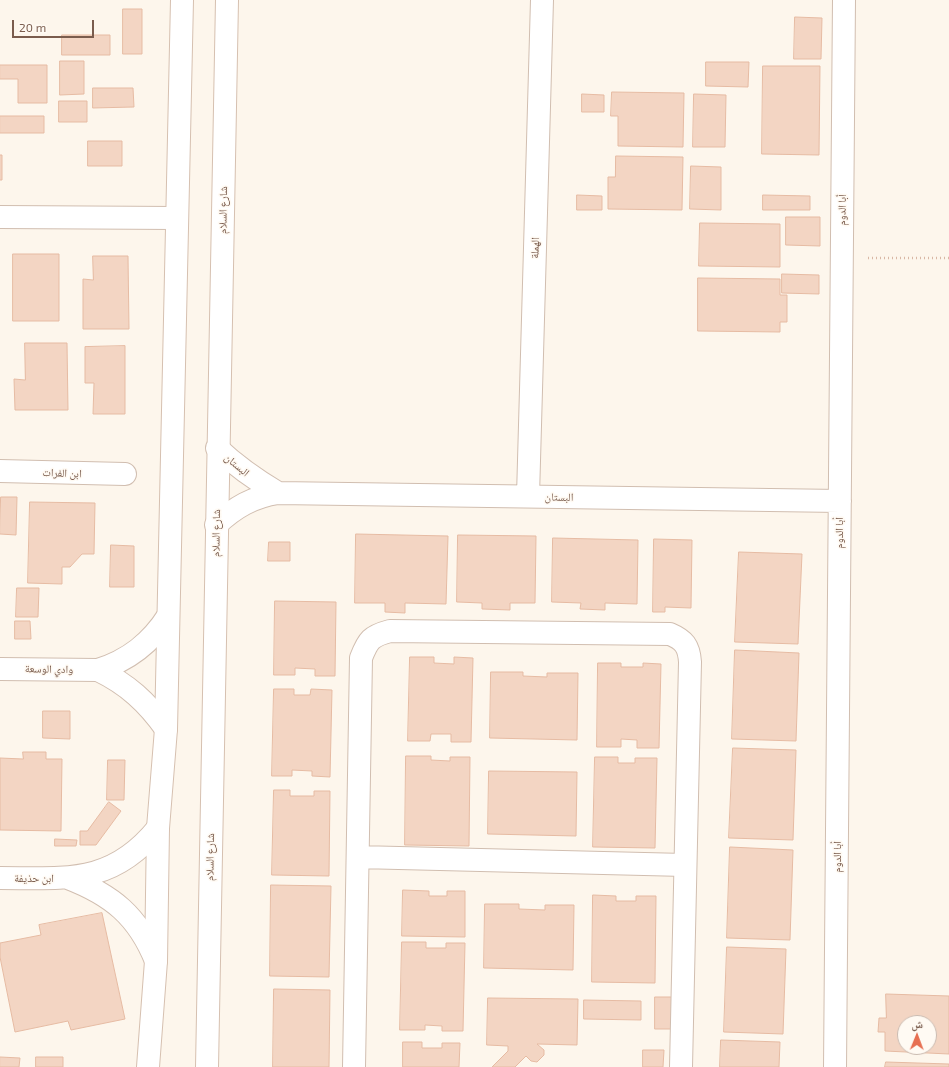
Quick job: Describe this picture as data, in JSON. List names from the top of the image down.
{
  "streets": {
    "street": [
      "شارع السلام",
      "أبا الدوم",
      "الهملة",
      "البستان",
      "ابن الفرات",
      "وادي الوسعة",
      "ابن حذيفة"
    ]
  },
  "crossings": [
    ["شارع السلام", "البستان"],
    ["أبا الدوم", "البستان"],
    ["الهملة", "البستان"]
  ],
  "scale_bar": "20 m",
  "north": "top"
}
